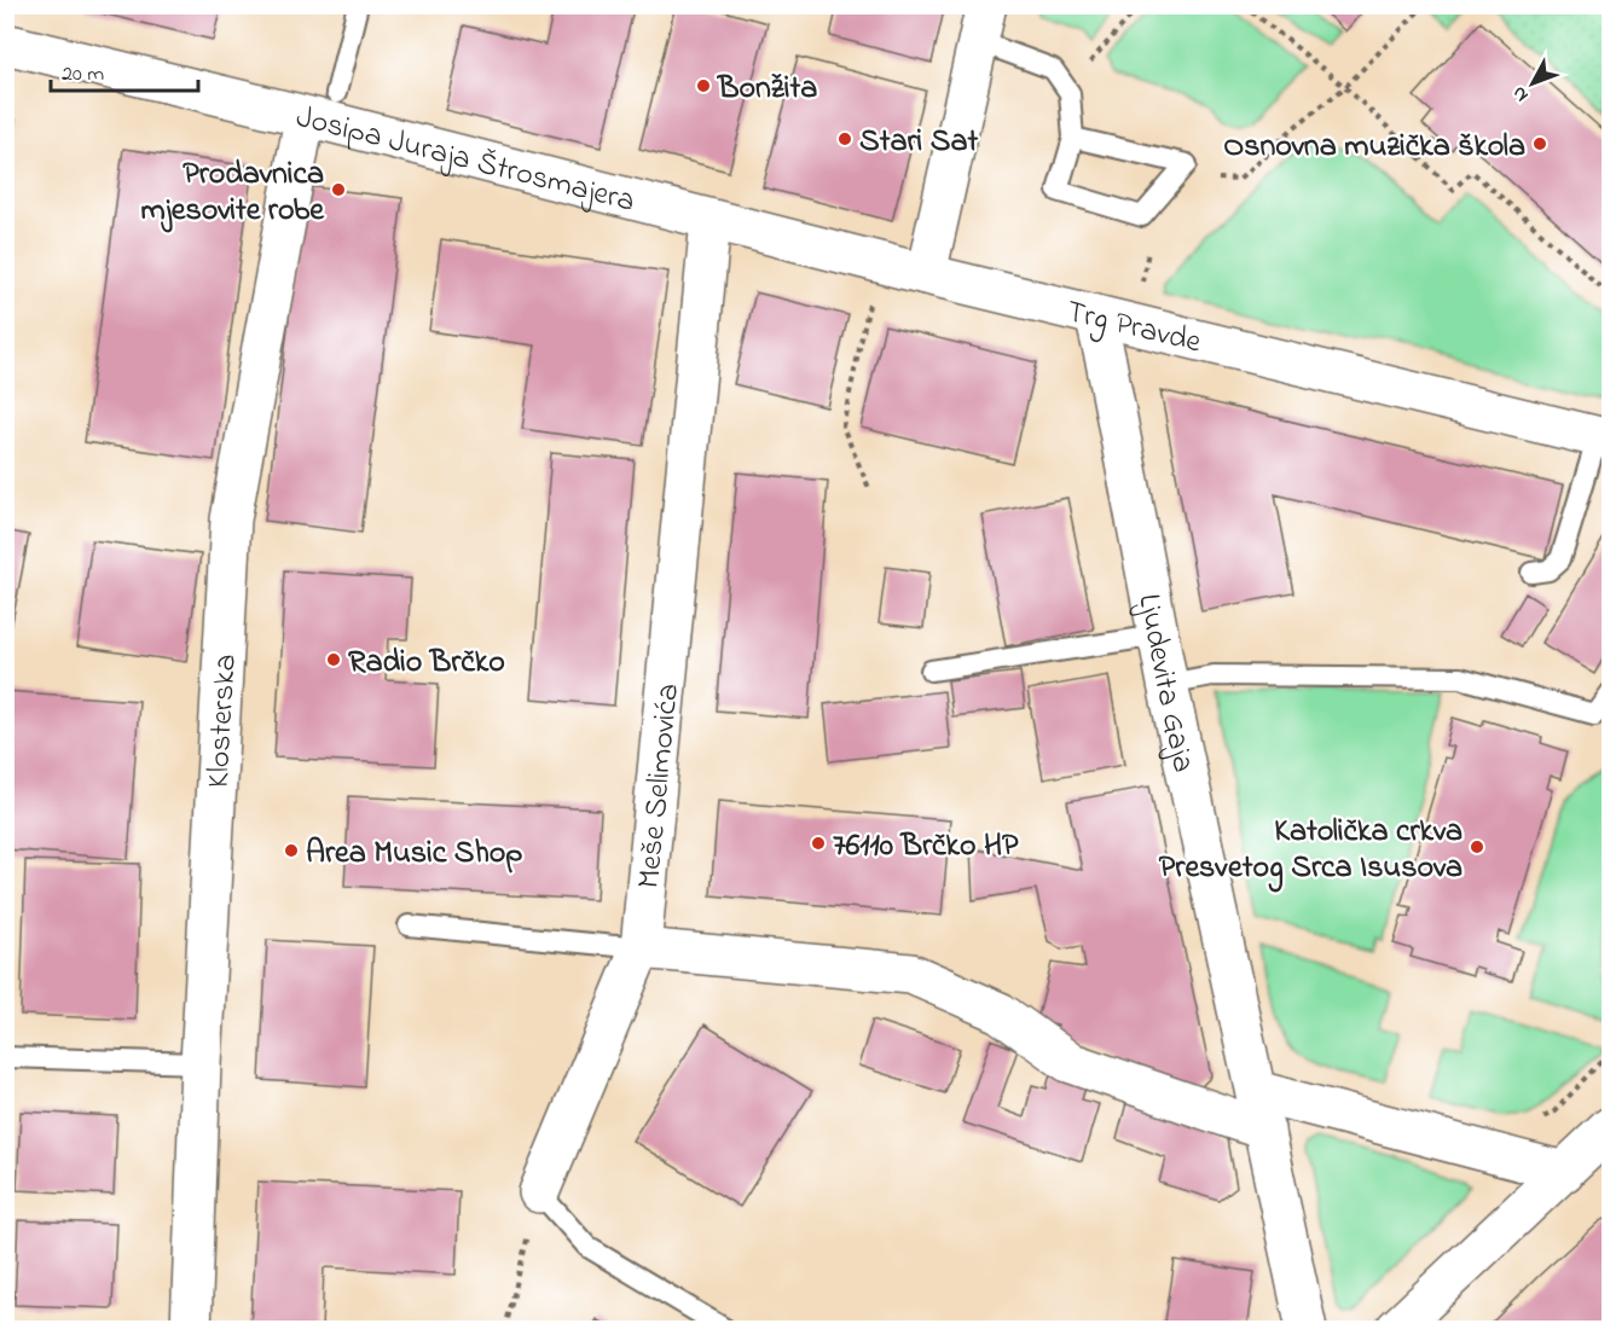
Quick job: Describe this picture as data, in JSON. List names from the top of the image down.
{
  "streets": {
    "street": [
      "Josipa Juraja Štrosmajera",
      "Trg Pravde",
      "Ljudevita Gaja",
      "Klosterska",
      "Meše Selimovića"
    ]
  },
  "crossings": [
    ["Josipa Juraja Štrosmajera", "Trg Pravde"],
    ["Josipa Juraja Štrosmajera", "Klosterska"],
    ["Josipa Juraja Štrosmajera", "Meše Selimovića"],
    ["Trg Pravde", "Ljudevita Gaja"]
  ],
  "places": [
    "Bonžita",
    "Stari Sat",
    "Osnovna muzička škola",
    "Prodavnica mjesovite robe",
    "Radio Brčko",
    "76110 Brčko HP",
    "Katolička crkva Presvetog Srca Isusova",
    "Area Music Shop"
  ],
  "scale_bar": "20 m",
  "north": "bottom left"
}
